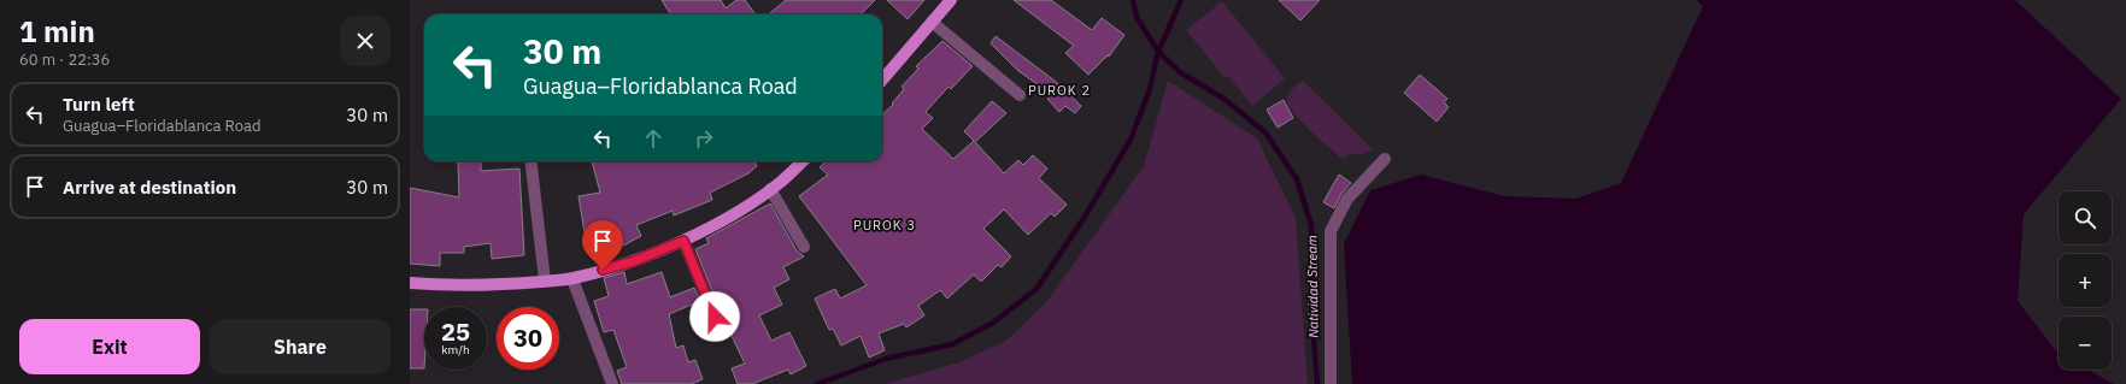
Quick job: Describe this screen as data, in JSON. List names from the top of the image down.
{
  "districts": ["PUROK 2", "PUROK 3"],
  "water": ["Natividad Stream"],
  "page": {
    "heading": ["1 min", "60 m · 22:36"],
    "turn": ["30 m", "Guagua–Floridablanca Road"],
    "list": [
      {
        "name": "Turn left",
        "note": "Guagua–Floridablanca Road",
        "value": "30 m"
      },
      {
        "name": "Arrive at destination",
        "value": "30 m"
      }
    ],
    "map_buttons": ["+", "−"],
    "speed": "25 km/h",
    "limit": "30",
    "buttons": ["Exit", "Share"]
  }
}
